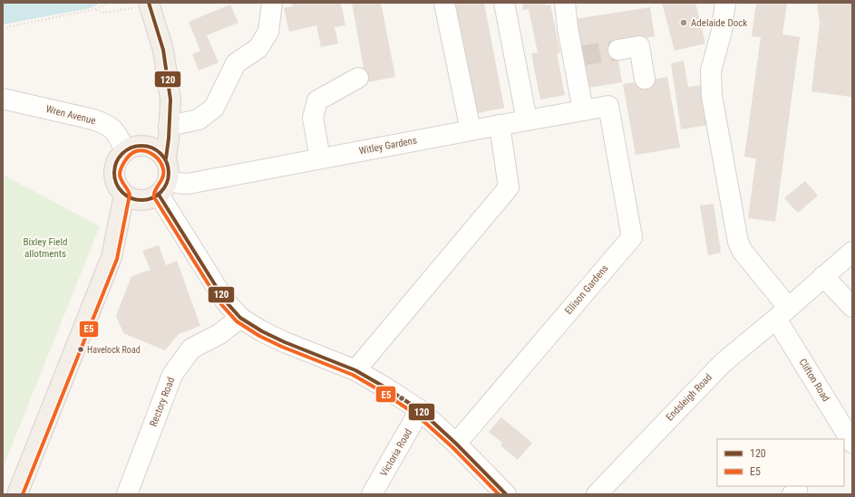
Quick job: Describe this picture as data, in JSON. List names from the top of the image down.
{
  "streets": {
    "street": [
      "Wren Avenue",
      "Witley Gardens",
      "Ellison Gardens",
      "Clifton Road",
      "Endsleigh Road",
      "Rectory Road",
      "Victoria Road"
    ]
  },
  "crossings": [
    ["Wren Avenue", "Witley Gardens"],
    ["Witley Gardens", "Ellison Gardens"],
    ["Clifton Road", "Endsleigh Road"]
  ],
  "parks": ["Bixley Field allotments"],
  "places": ["Adelaide Dock", "Havelock Road"],
  "lines": ["transit line 120", "transit line E5"],
  "legend": ["120", "E5"]
}
